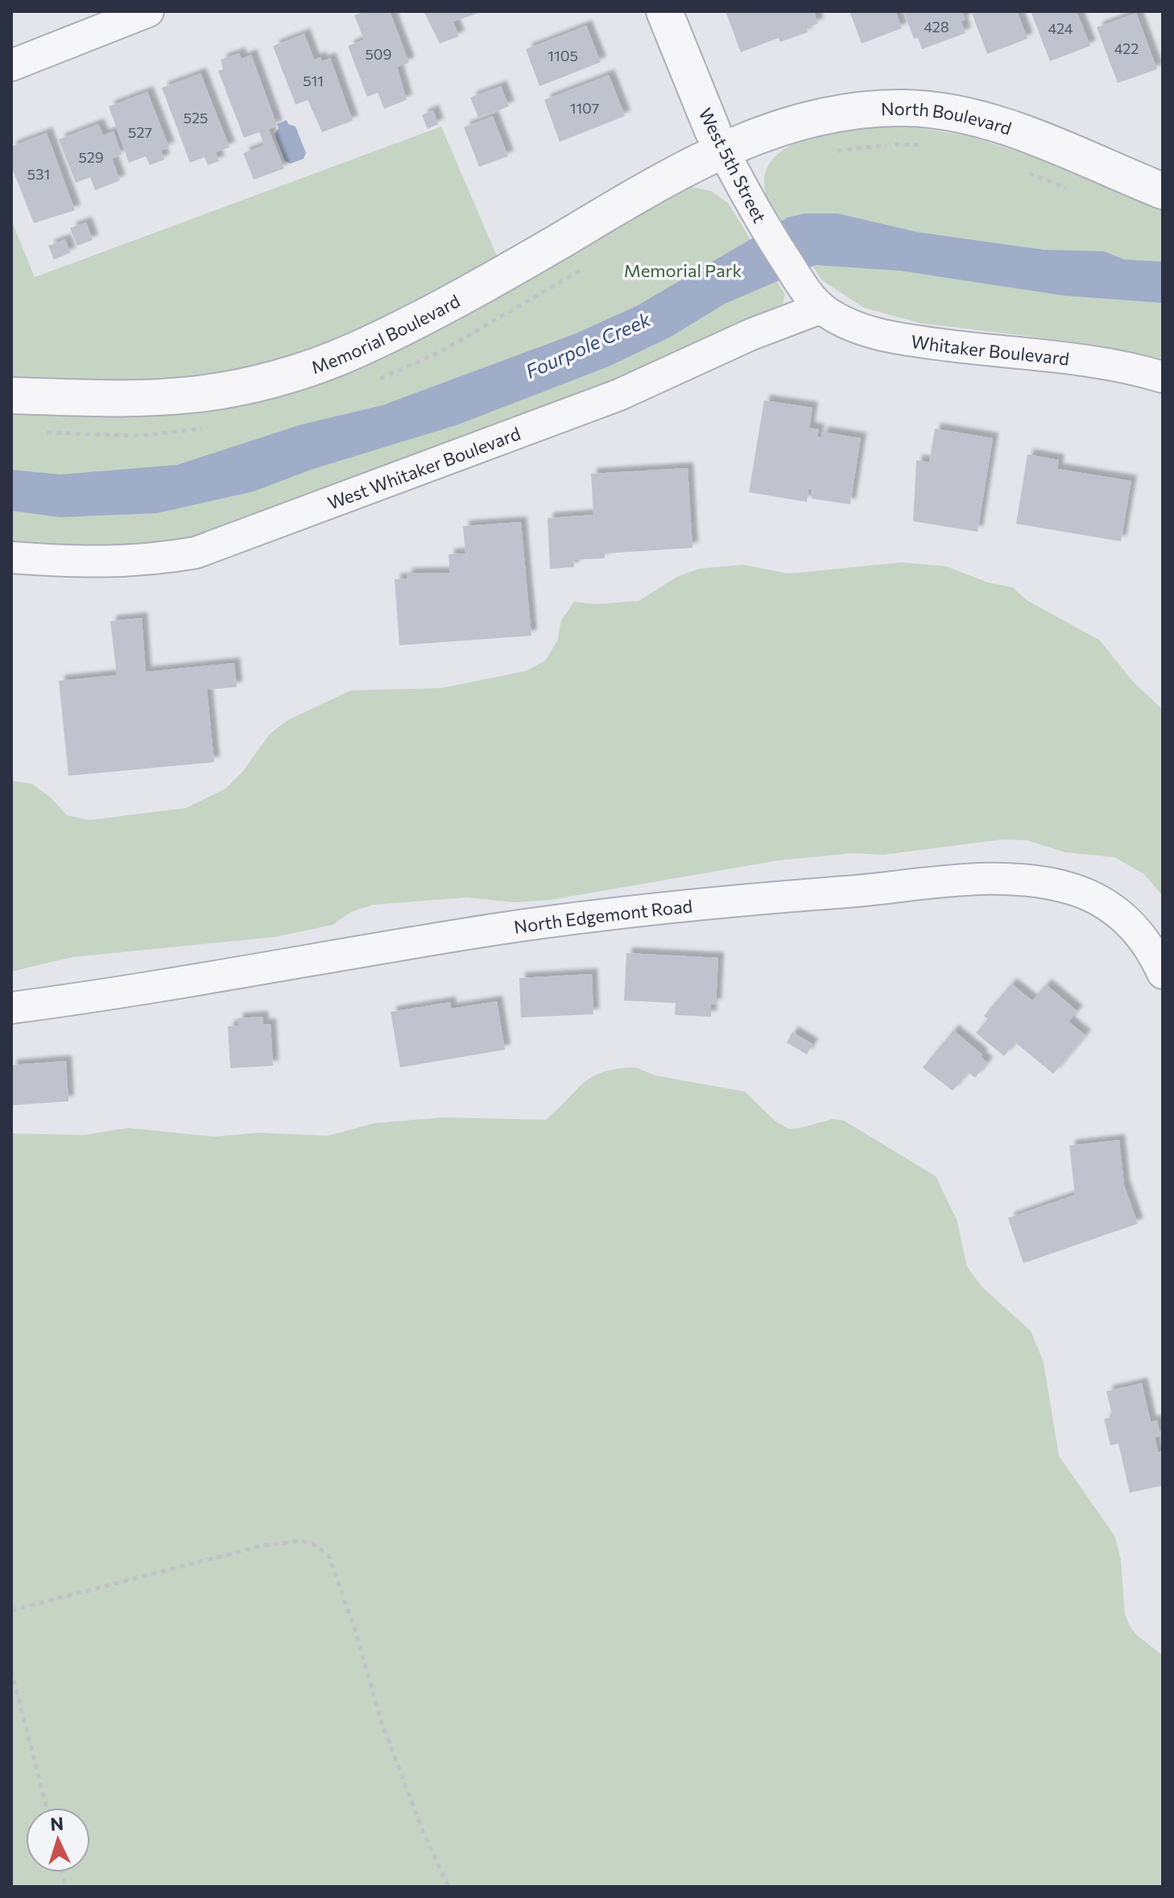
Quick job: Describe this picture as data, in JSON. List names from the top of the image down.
{
  "streets": {
    "street": [
      "North Boulevard",
      "West 5th Street",
      "Memorial Boulevard",
      "Whitaker Boulevard",
      "West Whitaker Boulevard",
      "North Edgemont Road"
    ]
  },
  "crossings": [
    ["North Boulevard", "West 5th Street"],
    ["North Boulevard", "Memorial Boulevard"],
    ["West 5th Street", "Memorial Boulevard"],
    ["West 5th Street", "Whitaker Boulevard"],
    ["West 5th Street", "West Whitaker Boulevard"],
    ["Whitaker Boulevard", "West Whitaker Boulevard"]
  ],
  "water": ["Fourpole Creek"],
  "parks": ["Memorial Park"],
  "house_numbers": [
    "428",
    "424",
    "422",
    "509",
    "1105",
    "511",
    "1107",
    "525",
    "527",
    "529",
    "531"
  ],
  "north": "top"
}
